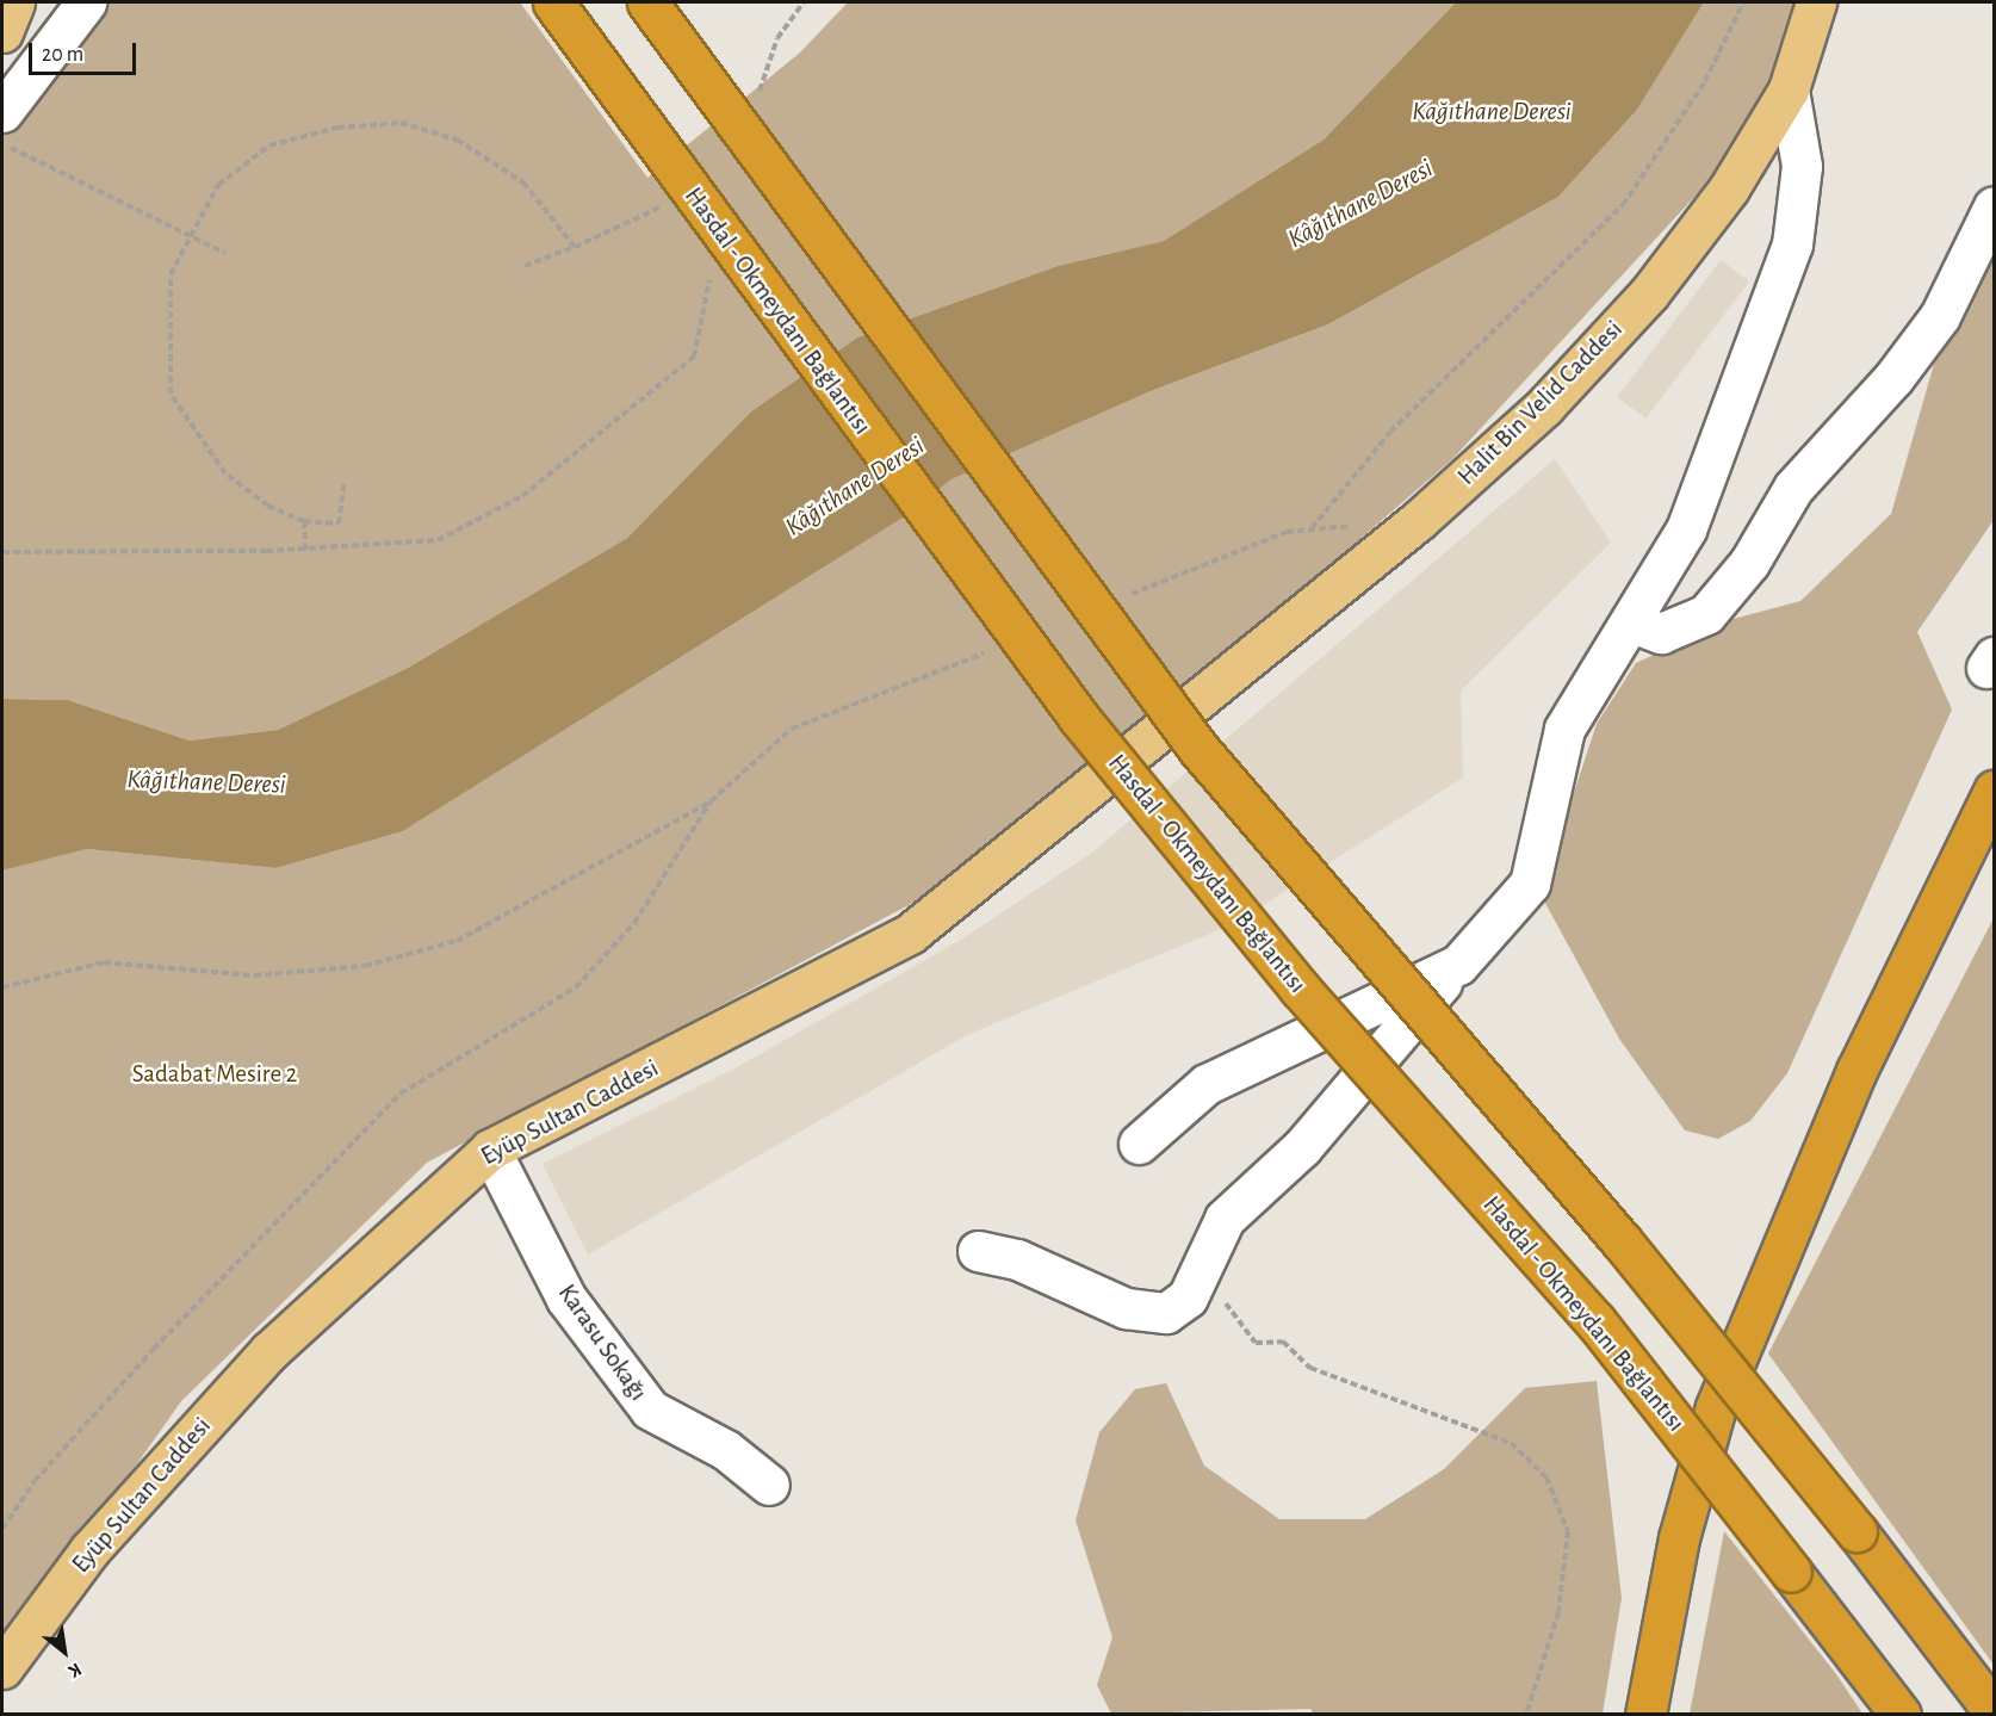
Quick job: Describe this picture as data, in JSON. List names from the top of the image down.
{
  "streets": {
    "highway": ["Hasdal - Okmeydanı Bağlantısı"],
    "main road": ["Halit Bin Velid Caddesi", "Eyüp Sultan Caddesi"],
    "street": ["Karasu Sokağı"]
  },
  "crossings": [
    ["Halit Bin Velid Caddesi", "Eyüp Sultan Caddesi"],
    ["Eyüp Sultan Caddesi", "Karasu Sokağı"]
  ],
  "water": ["Kağıthane Deresi", "Kâğıthane Deresi"],
  "parks": ["Sadabat Mesire 2"],
  "scale_bar": "20 m",
  "north": "bottom right"
}
